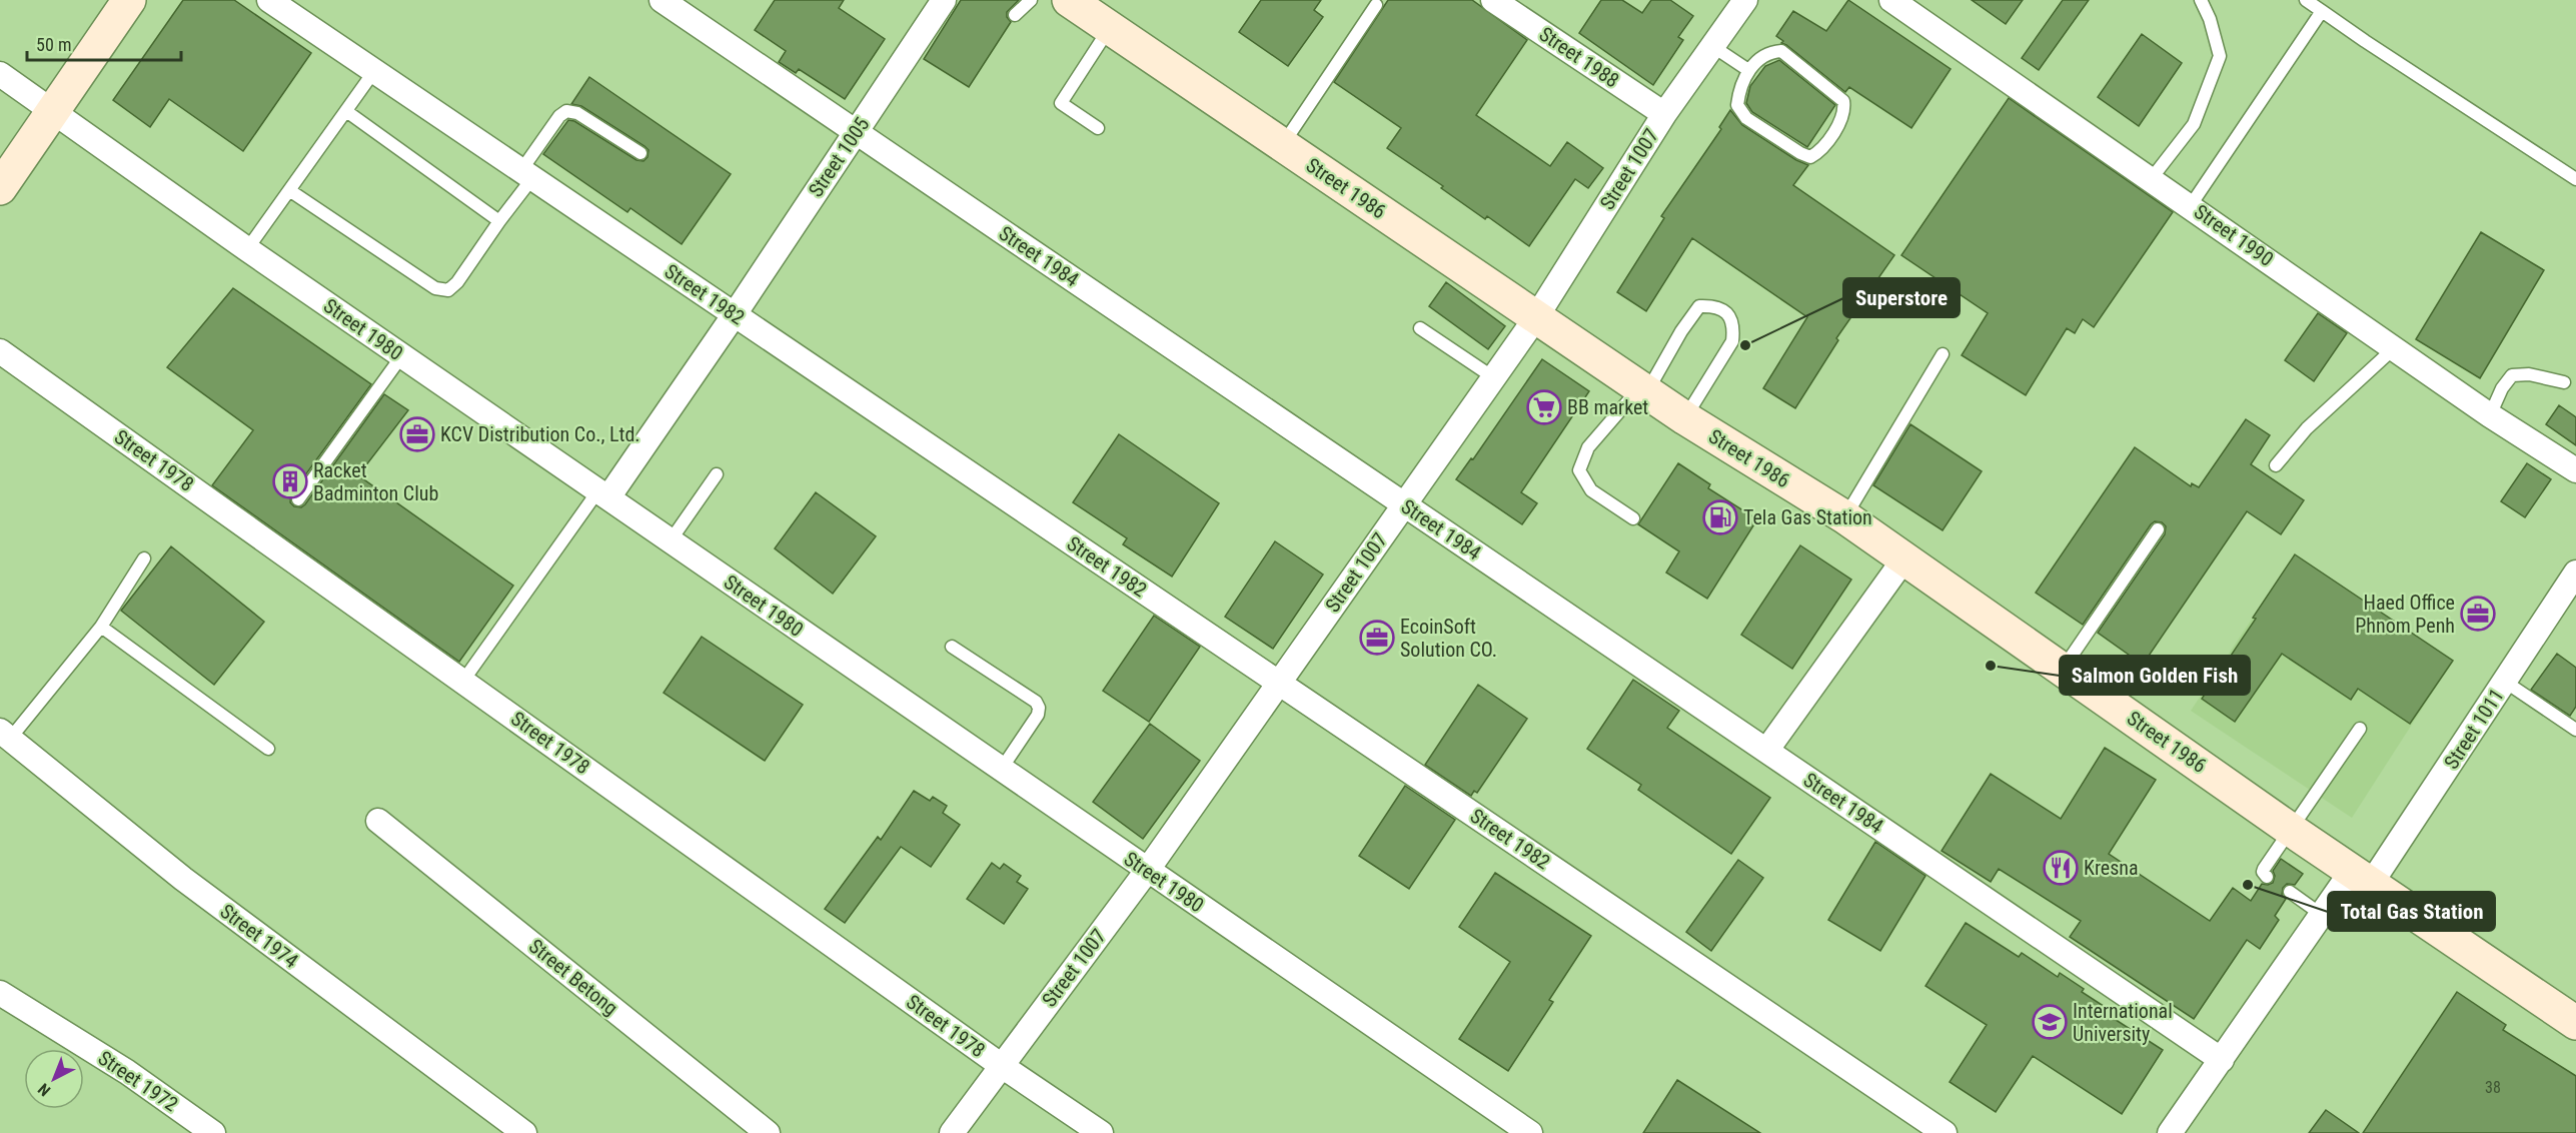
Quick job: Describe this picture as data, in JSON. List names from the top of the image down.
{
  "streets": {
    "main road": ["Street 1986"],
    "street": [
      "Street 1988",
      "Street 1005",
      "Street 1007",
      "Street 1990",
      "Street 1984",
      "Street 1982",
      "Street 1980",
      "Street 1978",
      "Street 1011",
      "Street 1974",
      "Street Betong",
      "Street 1972"
    ]
  },
  "crossings": [
    ["Street 1988", "Street 1007"],
    ["Street 1005", "Street 1984"],
    ["Street 1005", "Street 1982"],
    ["Street 1005", "Street 1980"],
    ["Street 1007", "Street 1986"],
    ["Street 1007", "Street 1984"],
    ["Street 1007", "Street 1982"],
    ["Street 1007", "Street 1980"],
    ["Street 1007", "Street 1978"],
    ["Street 1986", "Street 1011"],
    ["Street 1984", "Street 1011"]
  ],
  "places": {
    "other": ["Superstore", "Salmon Golden Fish", "Total Gas Station"],
    "supermarket": ["BB market"],
    "office": ["KCV Distribution Co., Ltd.", "Haed Office Phnom Penh", "EcoinSoft Solution CO."],
    "building": ["Racket Badminton Club"],
    "fuel station": ["Tela Gas Station"],
    "restaurant": ["Kresna"],
    "school or university": ["International University"]
  },
  "house_numbers": ["38"],
  "scale_bar": "50 m",
  "north": "bottom left"
}
